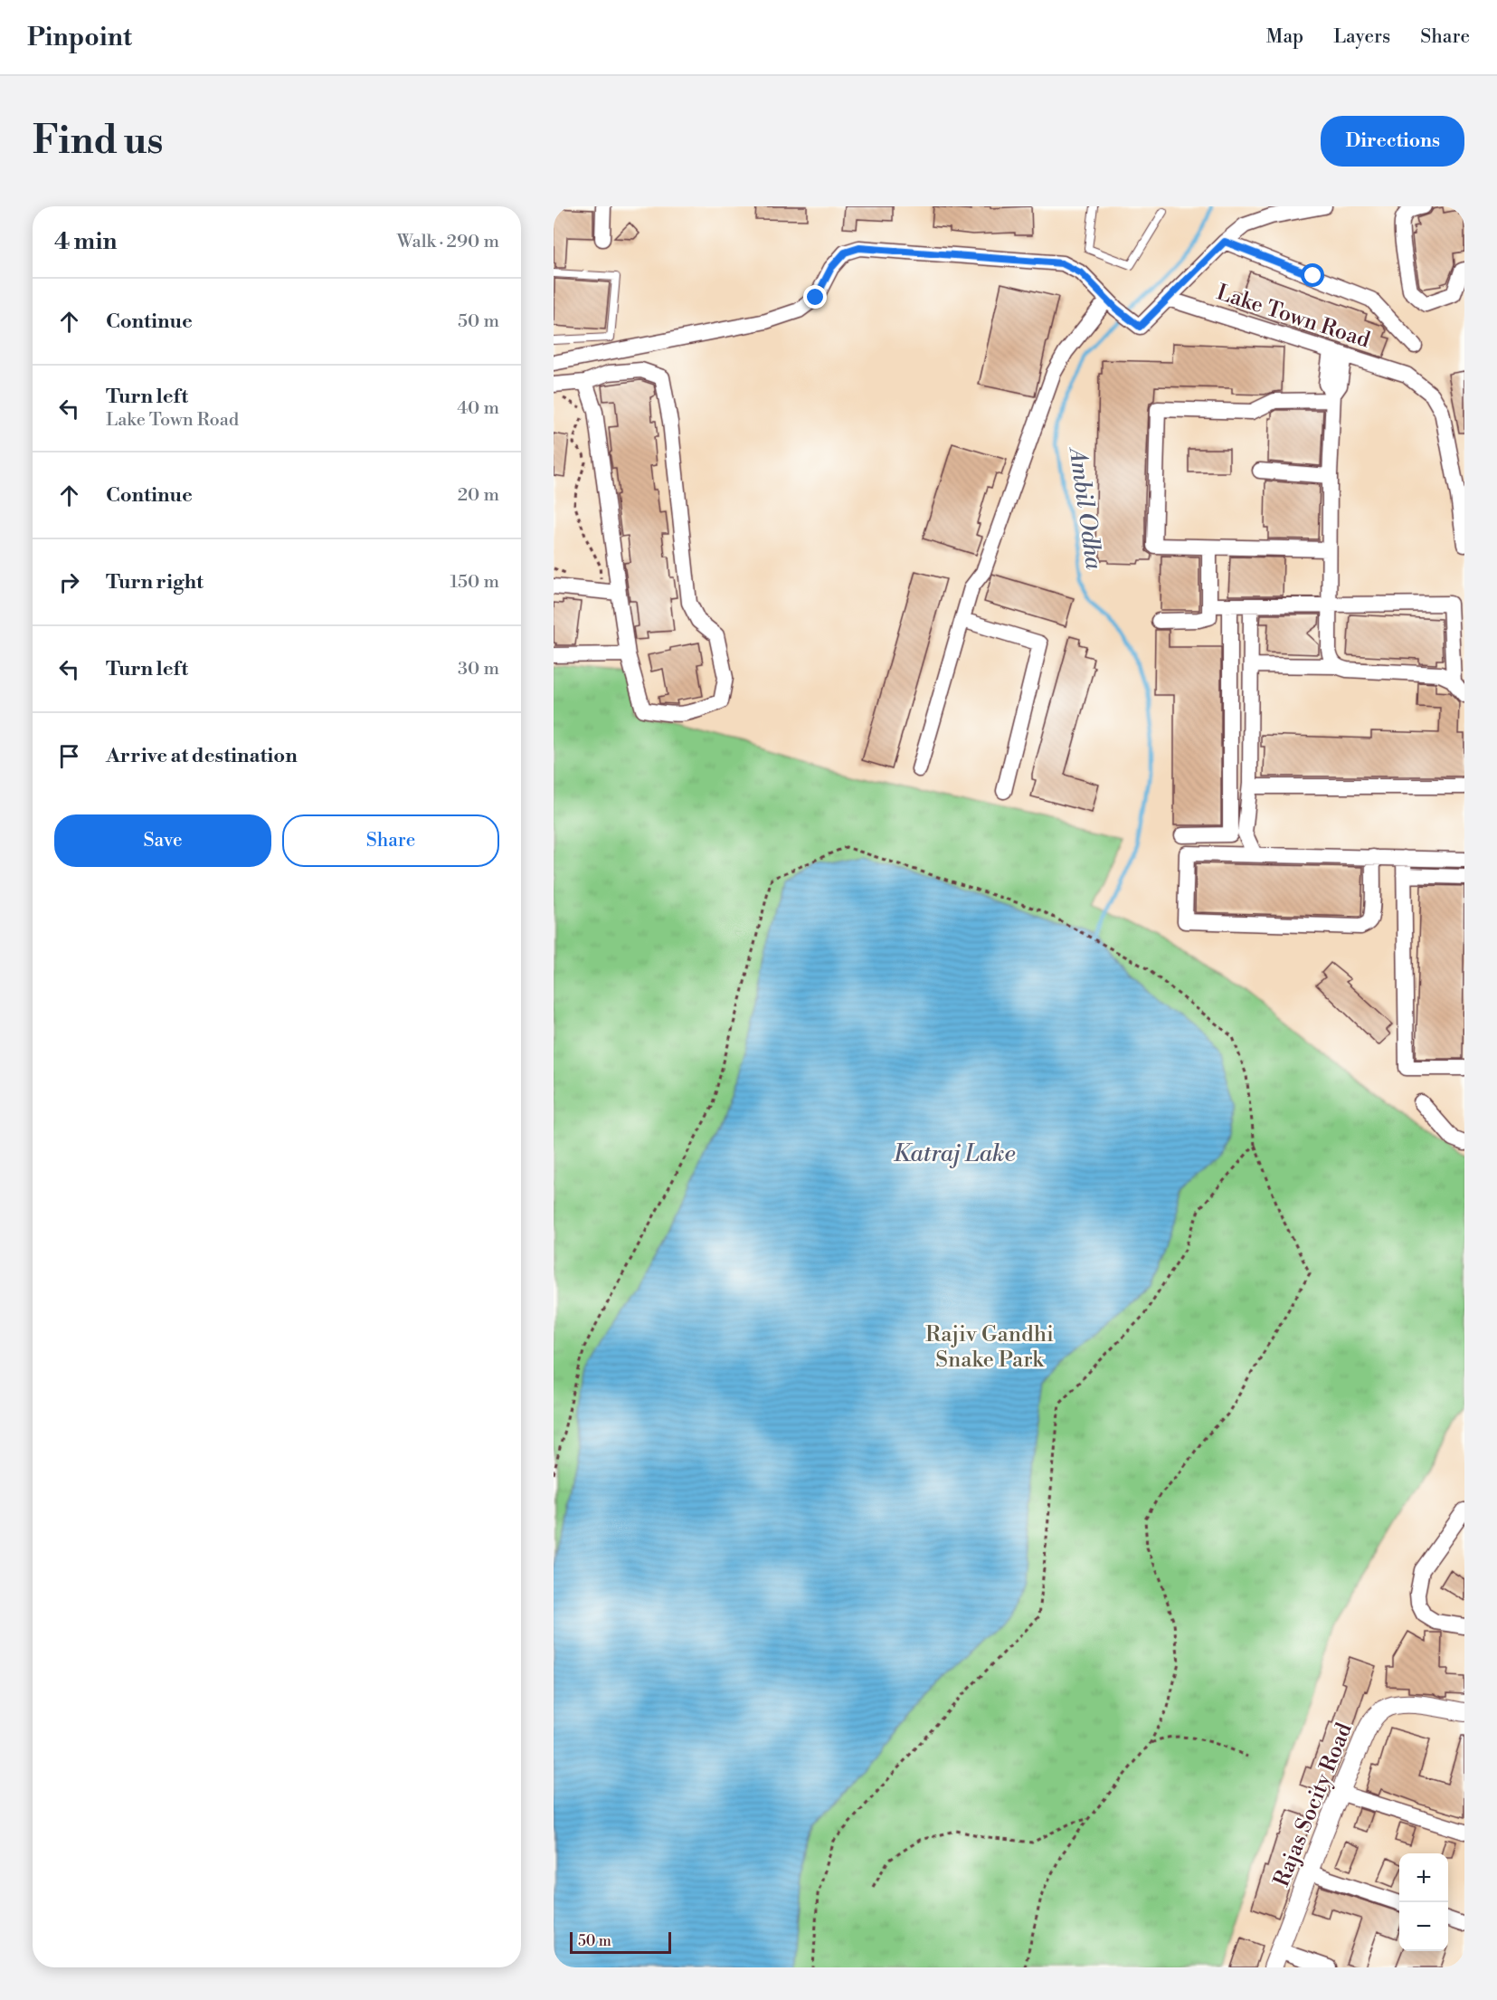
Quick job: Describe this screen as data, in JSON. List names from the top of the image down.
{
  "streets": {
    "street": ["Lake Town Road", "Rajas Socity Road"]
  },
  "water": ["Ambil Odha", "Katraj Lake"],
  "parks": ["Rajiv Gandhi Snake Park"],
  "scale_bar": "50 m",
  "page": {
    "header": "Pinpoint",
    "nav": ["Map", "Layers", "Share"],
    "buttons": [
      "Directions",
      ["Save", "Share"]
    ],
    "title": "Find us",
    "heading": ["4 min", "Walk · 290 m"],
    "list": [
      ["Continue", "50 m"],
      ["Turn left", "Lake Town Road", "40 m"],
      ["Continue", "20 m"],
      ["Turn right", "150 m"],
      ["Turn left", "30 m"],
      "Arrive at destination"
    ],
    "map_buttons": ["+", "−"],
    "scale": "50 m"
  }
}
